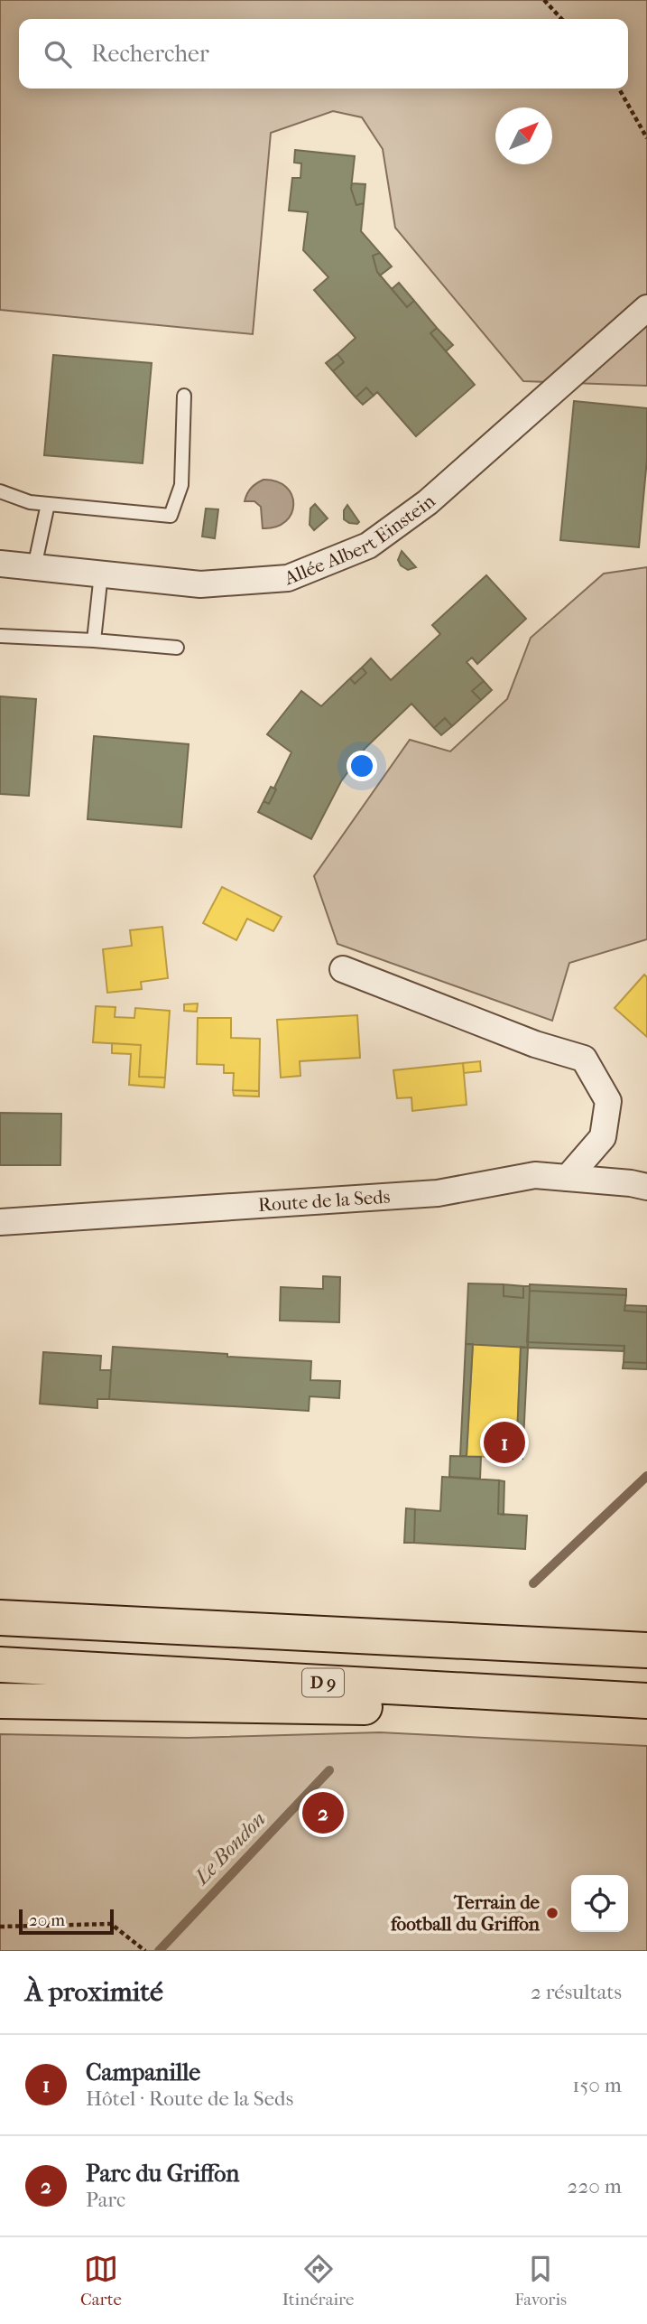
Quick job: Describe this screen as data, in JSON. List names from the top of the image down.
{
  "streets": {
    "highway": ["D 9"],
    "street": ["Allée Albert Einstein", "Route de la Seds"]
  },
  "water": ["Le Bondon"],
  "places": ["Terrain de football du Griffon"],
  "scale_bar": "20 m",
  "north": "top right",
  "page": {
    "search": "Rechercher",
    "pins": ["1", "2"],
    "scale": "20 m",
    "heading": ["À proximité", "2 résultats"],
    "list": [
      {
        "mark": "1",
        "name": "Campanille",
        "note": "Hôtel · Route de la Seds",
        "value": "150 m"
      },
      {
        "mark": "2",
        "name": "Parc du Griffon",
        "note": "Parc",
        "value": "220 m"
      }
    ],
    "nav": ["Carte", "Itinéraire", "Favoris"]
  }
}
